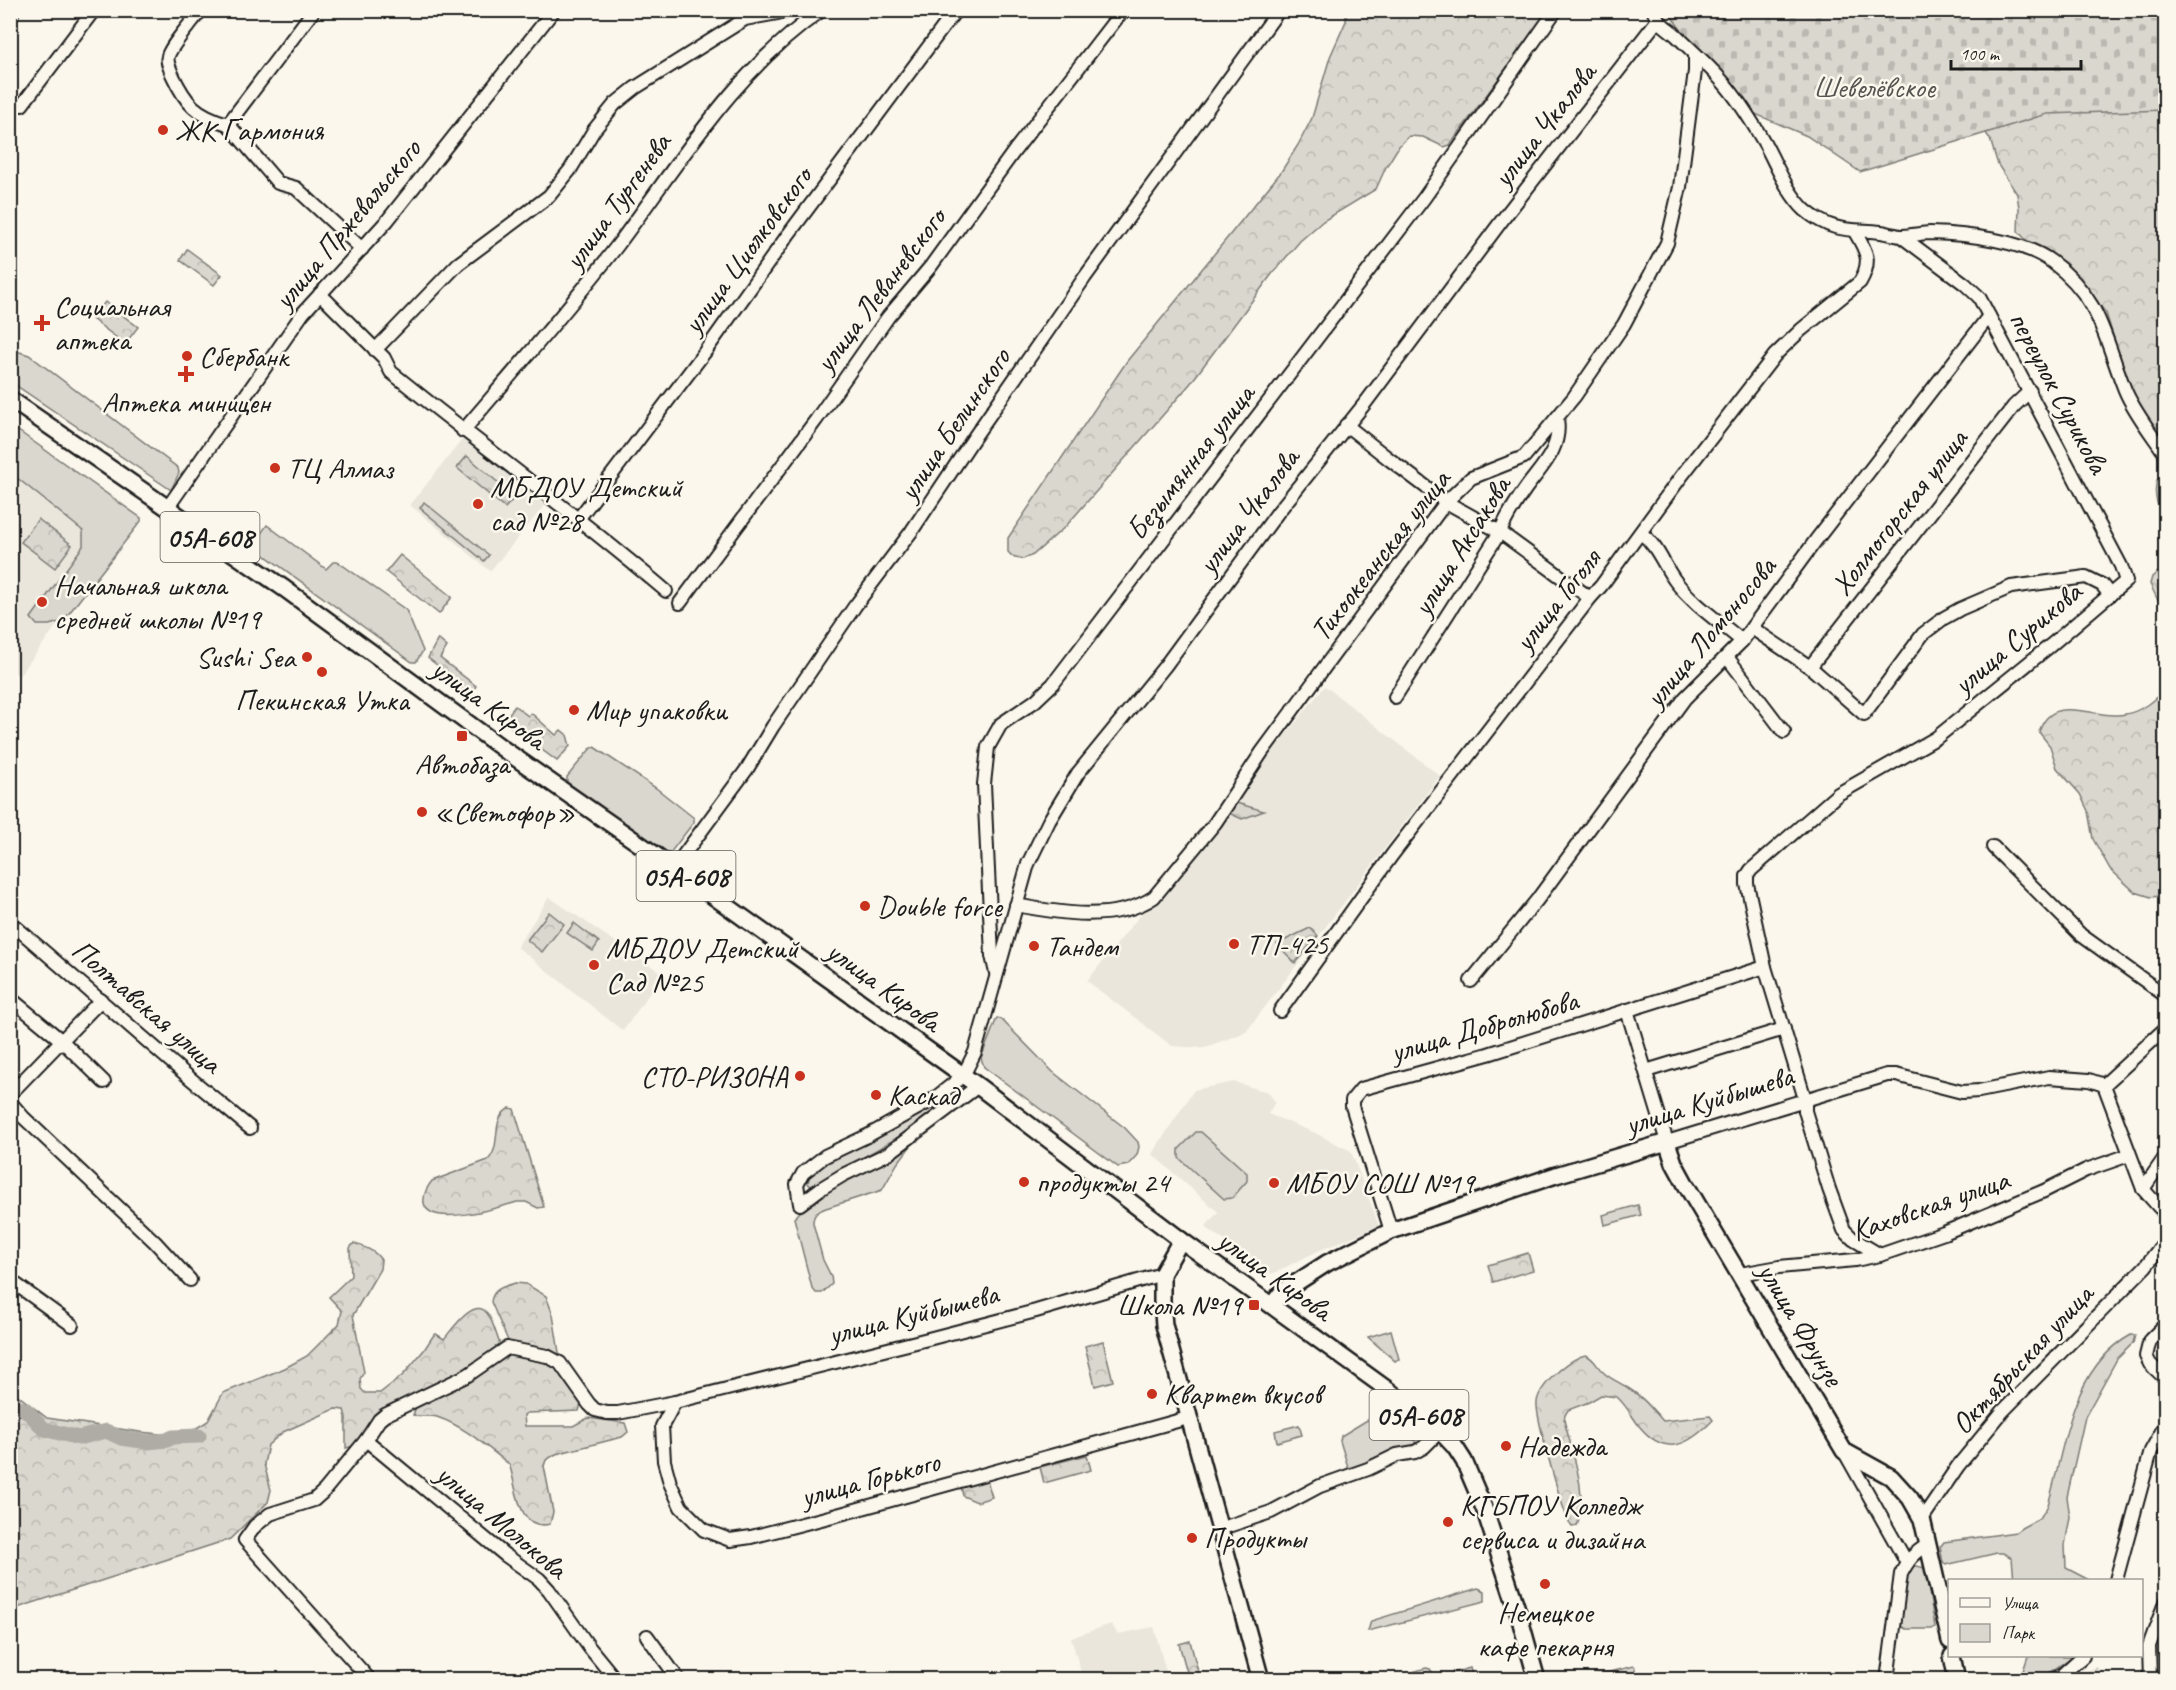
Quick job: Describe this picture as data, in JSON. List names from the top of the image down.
{
  "streets": {
    "main road": [
      "05А-608",
      "улица Кирова",
      "улица Куйбышева",
      "улица Фрунзе"
    ],
    "street": [
      "улица Чкалова",
      "улица Тургенева",
      "улица Пржевальского",
      "улица Циолковского",
      "улица Леваневского",
      "переулок Сурикова",
      "улица Белинского",
      "Безымянная улица",
      "Холмогорская улица",
      "улица Аксакова",
      "Тихоокеанская улица",
      "улица Гоголя",
      "улица Ломоносова",
      "улица Сурикова",
      "Полтавская улица",
      "улица Добролюбова",
      "Каховская улица",
      "Октябрьская улица",
      "улица Горького",
      "улица Молокова"
    ]
  },
  "crossings": [
    ["улица Чкалова", "Безымянная улица"],
    ["улица Чкалова", "Тихоокеанская улица"],
    ["улица Чкалова", "улица Кирова"],
    ["улица Пржевальского", "улица Кирова"],
    ["переулок Сурикова", "Холмогорская улица"],
    ["переулок Сурикова", "улица Ломоносова"],
    ["переулок Сурикова", "улица Сурикова"],
    ["улица Белинского", "улица Кирова"],
    ["Холмогорская улица", "улица Сурикова"],
    ["улица Аксакова", "Тихоокеанская улица"],
    ["улица Сурикова", "улица Добролюбова"],
    ["улица Кирова", "улица Куйбышева"],
    ["улица Добролюбова", "улица Куйбышева"],
    ["улица Добролюбова", "улица Фрунзе"],
    ["улица Куйбышева", "улица Фрунзе"],
    ["улица Куйбышева", "улица Горького"],
    ["улица Куйбышева", "улица Молокова"],
    ["Каховская улица", "улица Фрунзе"],
    ["улица Фрунзе", "Октябрьская улица"]
  ],
  "parks": ["Шевелёвское"],
  "places": {
    "other": [
      "ЖК Гармония",
      "Сбербанк",
      "ТЦ Алмаз",
      "МБДОУ Детский сад №28",
      "Начальная школа средней школы №19",
      "Sushi Sea",
      "Пекинская Утка",
      "Мир упаковки",
      "«Светофор»",
      "Double force",
      "ТП-425",
      "Тандем",
      "МБДОУ Детский Сад №25",
      "СТО-РИЗОНА",
      "Каскад",
      "продукты 24",
      "МБОУ СОШ №19",
      "Квартет вкусов",
      "Надежда",
      "КГБПОУ Колледж сервиса и дизайна",
      "Продукты",
      "Немецкое кафе пекарня"
    ],
    "health": ["Социальная аптека", "Аптека миницен"],
    "transit": ["Автобаза", "Школа №19"]
  },
  "legend": ["Улица", "Парк"],
  "scale_bar": "100 m"
}
